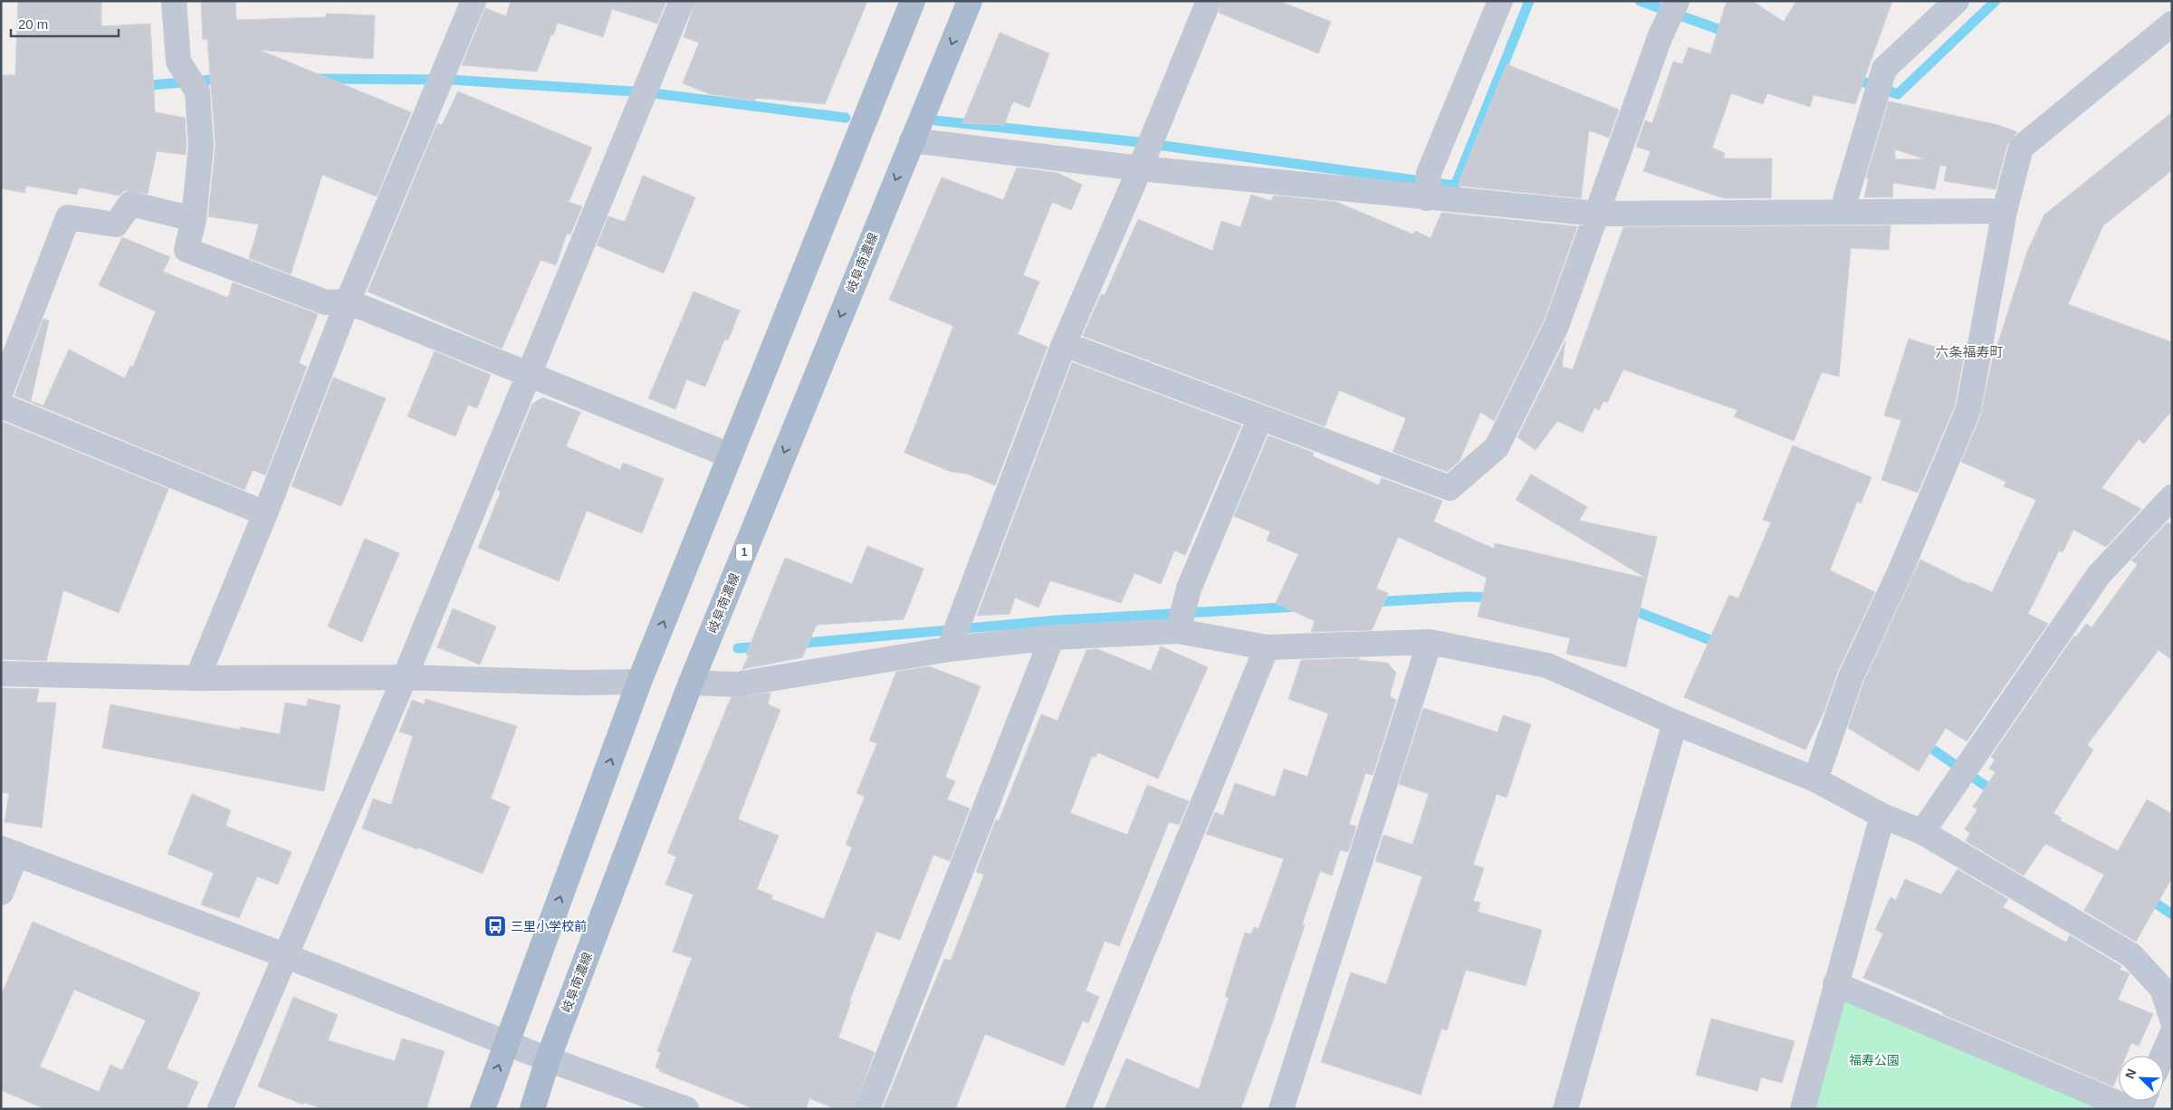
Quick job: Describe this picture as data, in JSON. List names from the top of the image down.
{
  "streets": {
    "main road": ["岐阜南濃線", "1"]
  },
  "districts": ["六条福寿町"],
  "parks": ["福寿公園"],
  "places": {
    "bus stop": ["三里小学校前"]
  },
  "scale_bar": "20 m",
  "north": "top left"
}
